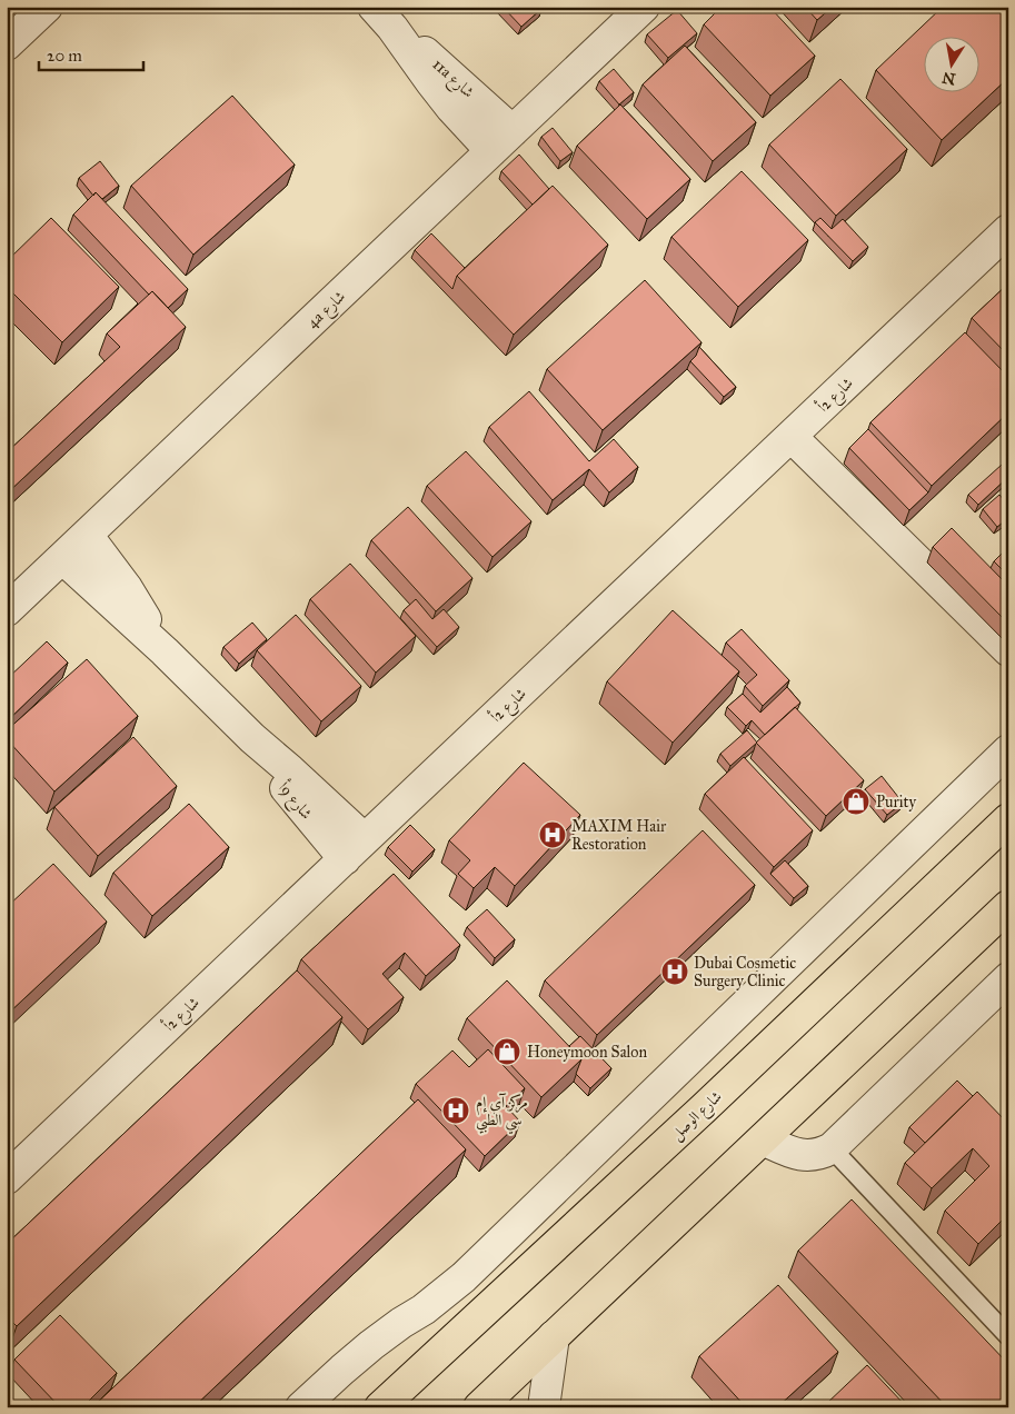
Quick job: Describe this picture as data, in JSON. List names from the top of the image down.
{
  "streets": {
    "main road": ["شارع الوصل"],
    "street": [
      "11a شارع",
      "4a شارع",
      "شارع 2أ",
      "شارع 9أ"
    ]
  },
  "crossings": [
    ["11a شارع", "4a شارع"],
    ["4a شارع", "شارع 9أ"],
    ["شارع 2أ", "شارع 9أ"]
  ],
  "places": {
    "shop": ["Purity", "Honeymoon Salon"],
    "hospital": ["MAXIM Hair Restoration", "Dubai Cosmetic Surgery Clinic", "مركز آي إم سي الطبي"]
  },
  "scale_bar": "20 m",
  "north": "bottom"
}
